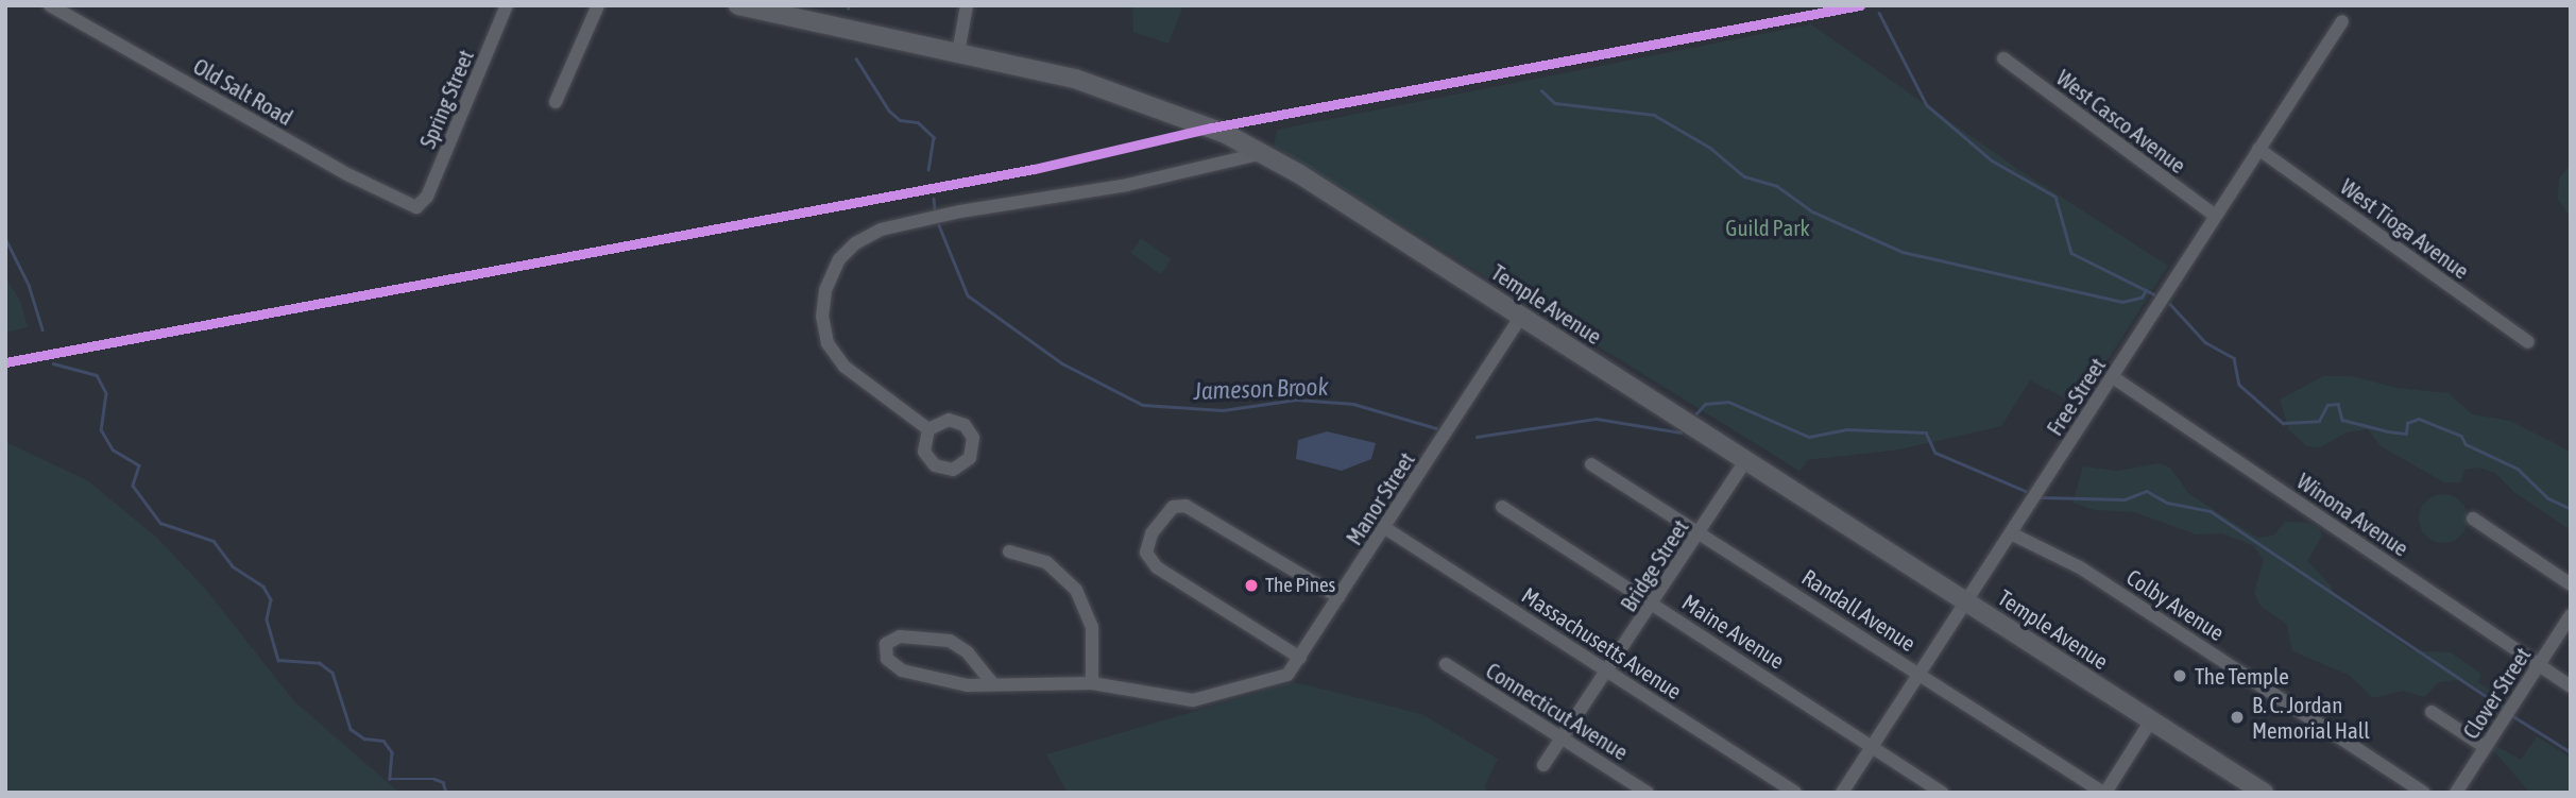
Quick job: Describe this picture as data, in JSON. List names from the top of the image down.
{
  "streets": {
    "street": [
      "Old Salt Road",
      "Spring Street",
      "West Casco Avenue",
      "West Tioga Avenue",
      "Temple Avenue",
      "Free Street",
      "Manor Street",
      "Winona Avenue",
      "Bridge Street",
      "Colby Avenue",
      "Randall Avenue",
      "Maine Avenue",
      "Massachusetts Avenue",
      "Clover Street",
      "Connecticut Avenue"
    ]
  },
  "crossings": [
    ["Old Salt Road", "Spring Street"],
    ["West Casco Avenue", "Free Street"],
    ["West Tioga Avenue", "Free Street"],
    ["Temple Avenue", "Free Street"],
    ["Temple Avenue", "Manor Street"],
    ["Temple Avenue", "Bridge Street"],
    ["Free Street", "Winona Avenue"],
    ["Free Street", "Colby Avenue"],
    ["Free Street", "Randall Avenue"],
    ["Free Street", "Maine Avenue"],
    ["Manor Street", "Massachusetts Avenue"],
    ["Winona Avenue", "Clover Street"],
    ["Bridge Street", "Randall Avenue"],
    ["Bridge Street", "Maine Avenue"],
    ["Bridge Street", "Massachusetts Avenue"],
    ["Bridge Street", "Connecticut Avenue"]
  ],
  "water": ["Jameson Brook"],
  "parks": ["Guild Park"],
  "places": ["The Pines", "The Temple", "B. C. Jordan Memorial Hall"]
}
